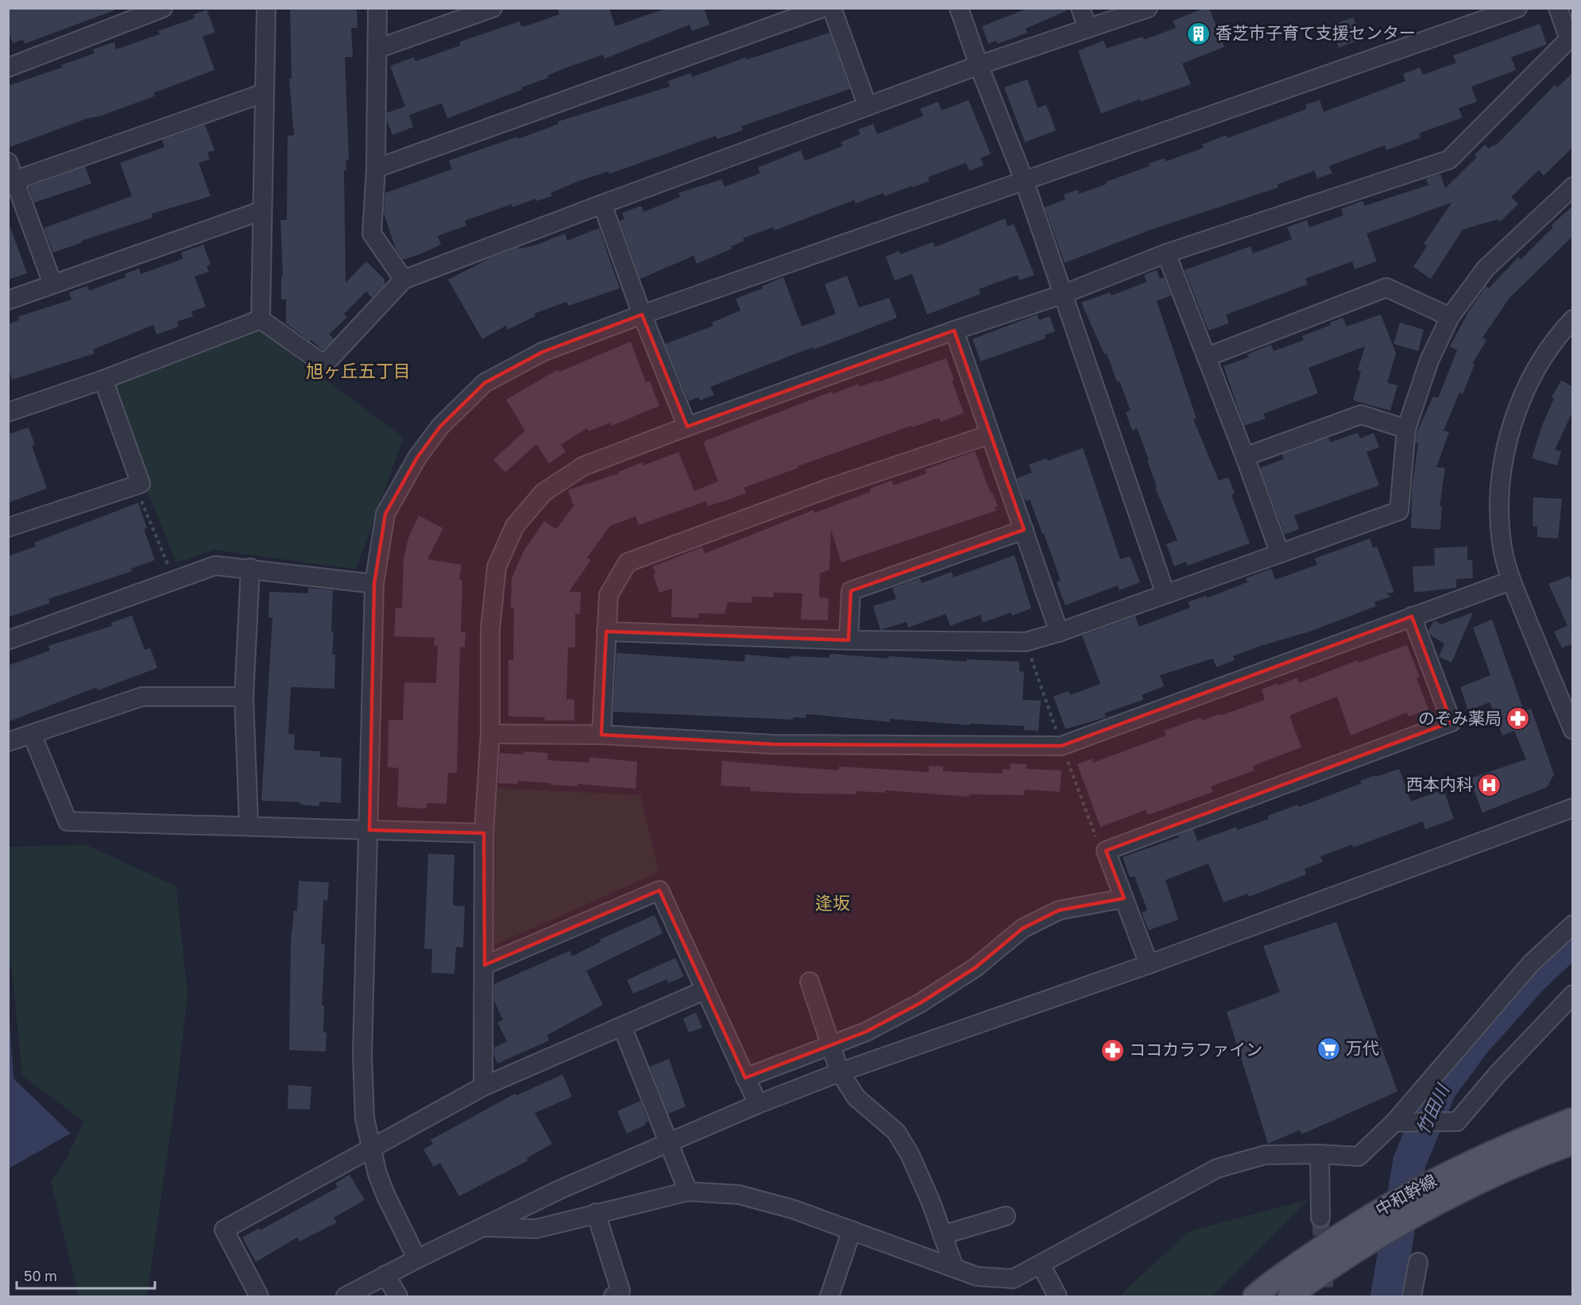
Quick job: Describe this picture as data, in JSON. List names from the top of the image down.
{
  "streets": {
    "main road": ["中和幹線"]
  },
  "districts": ["旭ヶ丘五丁目", "逢坂"],
  "water": ["竹田川"],
  "places": {
    "building": ["香芝市子育て支援センター"],
    "pharmacy": ["のぞみ薬局", "ココカラファイン"],
    "hospital": ["西本内科"],
    "supermarket": ["万代"]
  },
  "scale_bar": "50 m"
}
